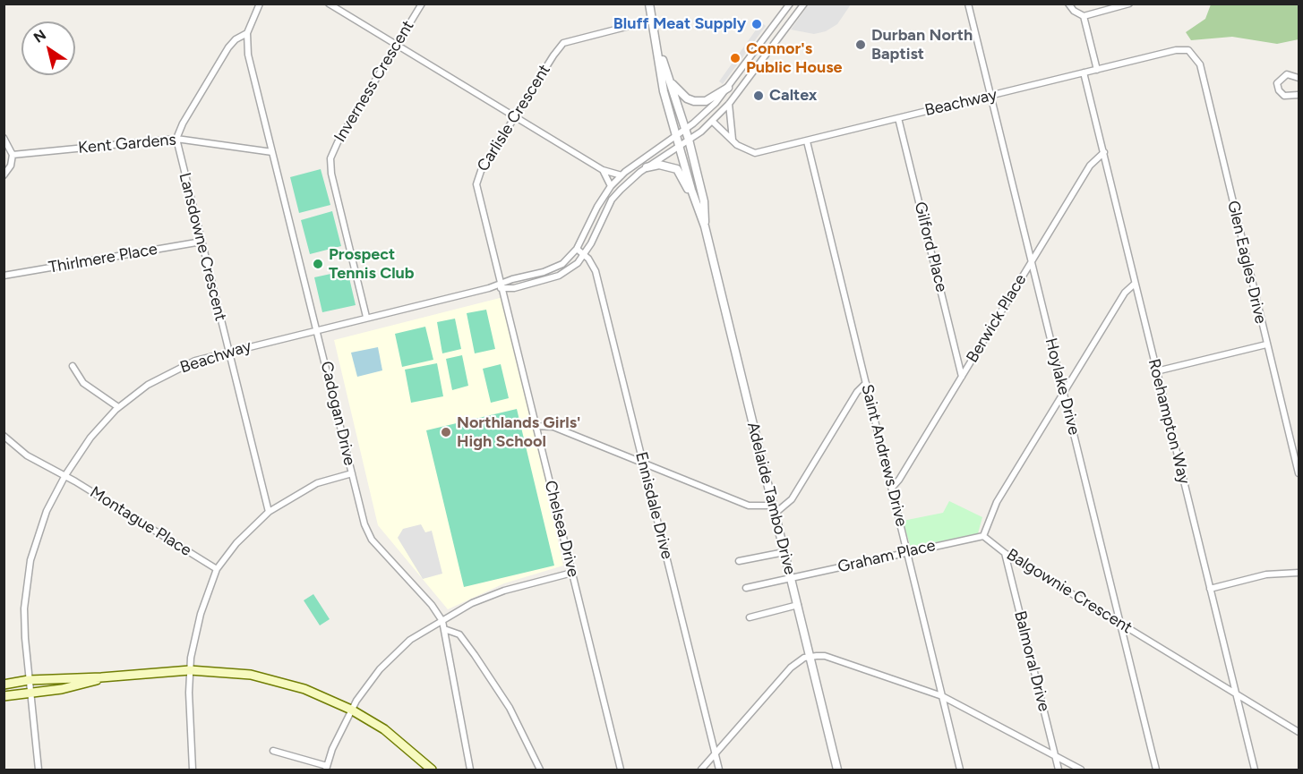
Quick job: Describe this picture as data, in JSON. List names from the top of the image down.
{
  "streets": {
    "street": [
      "Inverness Crescent",
      "Beachway",
      "Carlisle Crescent",
      "Kent Gardens",
      "Lansdowne Crescent",
      "Gilford Place",
      "Thirlmere Place",
      "Glen Eagles Drive",
      "Berwick Place",
      "Hoylake Drive",
      "Cadogan Drive",
      "Roehampton Way",
      "Saint Andrews Drive",
      "Adelaide Tambo Drive",
      "Ennisdale Drive",
      "Montague Place",
      "Chelsea Drive",
      "Graham Place",
      "Balgownie Crescent",
      "Balmoral Drive"
    ]
  },
  "crossings": [
    ["Inverness Crescent", "Beachway"],
    ["Beachway", "Carlisle Crescent"],
    ["Beachway", "Lansdowne Crescent"],
    ["Beachway", "Gilford Place"],
    ["Beachway", "Glen Eagles Drive"],
    ["Beachway", "Hoylake Drive"],
    ["Beachway", "Cadogan Drive"],
    ["Beachway", "Roehampton Way"],
    ["Beachway", "Saint Andrews Drive"],
    ["Beachway", "Adelaide Tambo Drive"],
    ["Beachway", "Ennisdale Drive"],
    ["Beachway", "Montague Place"],
    ["Beachway", "Chelsea Drive"],
    ["Carlisle Crescent", "Adelaide Tambo Drive"],
    ["Carlisle Crescent", "Chelsea Drive"],
    ["Kent Gardens", "Lansdowne Crescent"],
    ["Kent Gardens", "Cadogan Drive"],
    ["Lansdowne Crescent", "Thirlmere Place"],
    ["Gilford Place", "Berwick Place"],
    ["Berwick Place", "Hoylake Drive"],
    ["Berwick Place", "Roehampton Way"],
    ["Berwick Place", "Saint Andrews Drive"],
    ["Hoylake Drive", "Balgownie Crescent"],
    ["Roehampton Way", "Balgownie Crescent"],
    ["Saint Andrews Drive", "Graham Place"],
    ["Adelaide Tambo Drive", "Graham Place"],
    ["Graham Place", "Balgownie Crescent"],
    ["Balgownie Crescent", "Balmoral Drive"]
  ],
  "places": [
    "Bluff Meat Supply",
    "Durban North Baptist",
    "Connor's Public House",
    "Caltex",
    "Prospect Tennis Club",
    "Northlands Girls' High School"
  ],
  "north": "top left"
}
